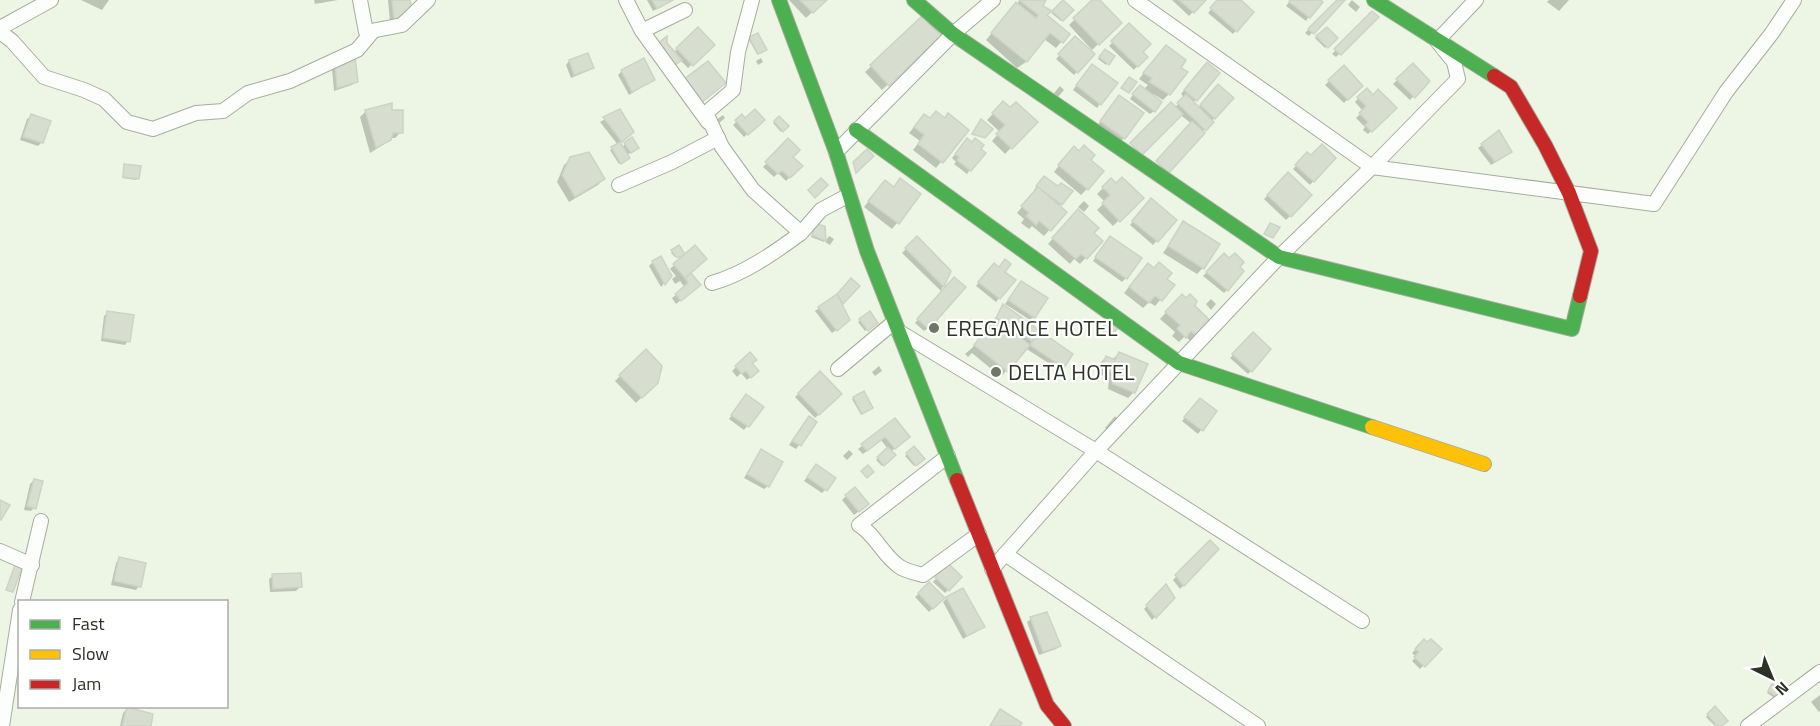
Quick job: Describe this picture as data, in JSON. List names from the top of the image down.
{
  "places": ["EREGANCE HOTEL", "DELTA HOTEL"],
  "legend": ["Fast", "Slow", "Jam"],
  "north": "bottom right"
}
